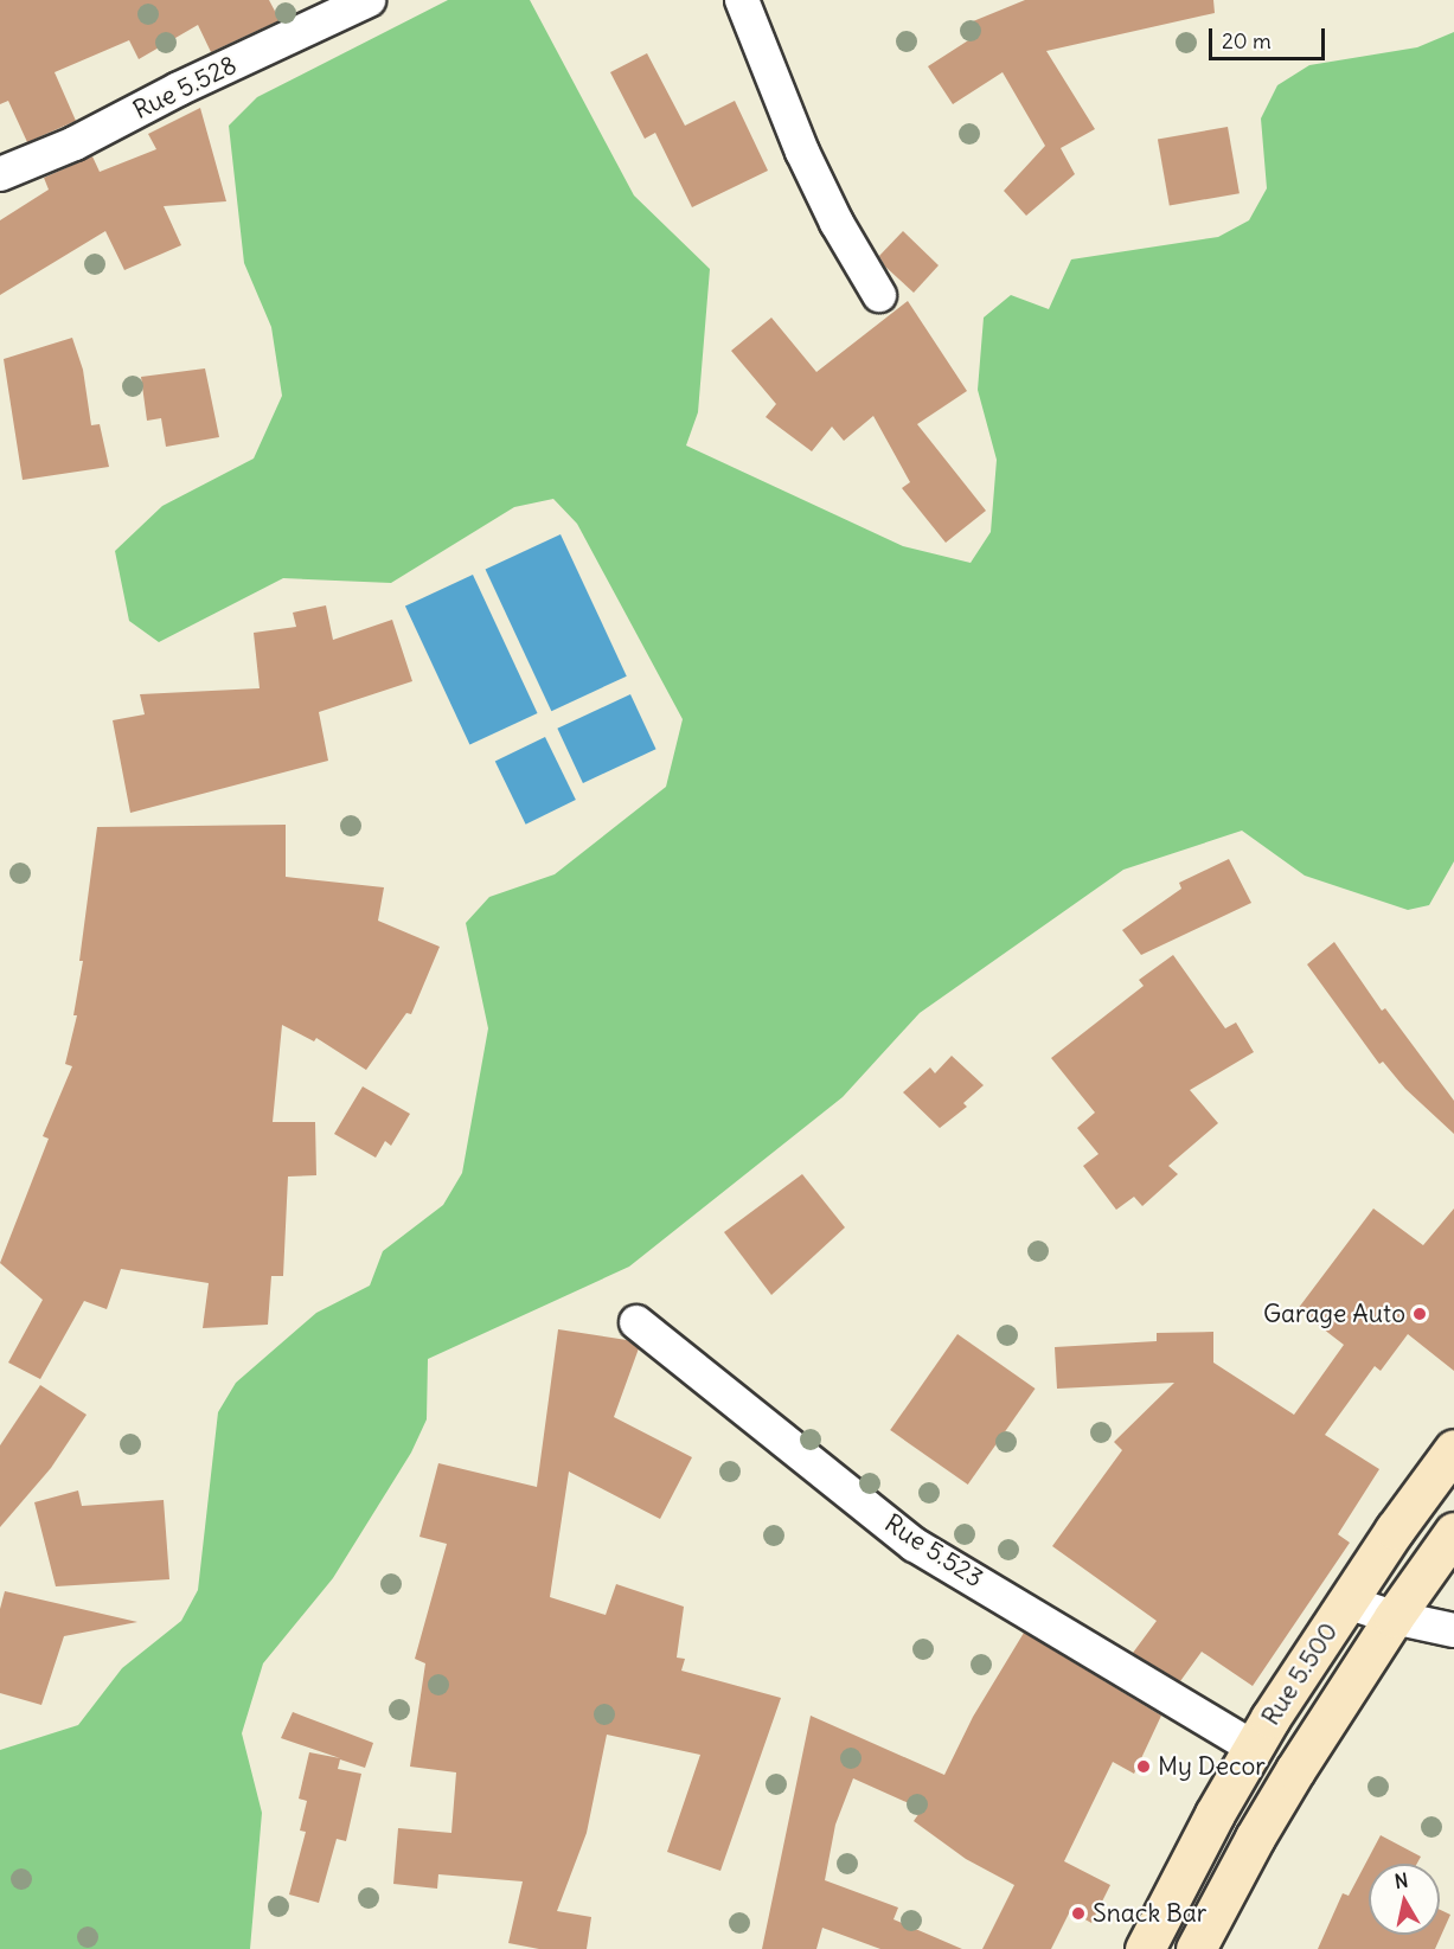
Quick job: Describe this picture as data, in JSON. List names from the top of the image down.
{
  "streets": {
    "main road": ["Rue 5.500"],
    "street": ["Rue 5.528", "Rue 5.523"]
  },
  "crossings": [
    ["Rue 5.523", "Rue 5.500"]
  ],
  "places": ["Garage Auto", "My Decor", "Snack Bar"],
  "scale_bar": "20 m",
  "north": "top"
}
